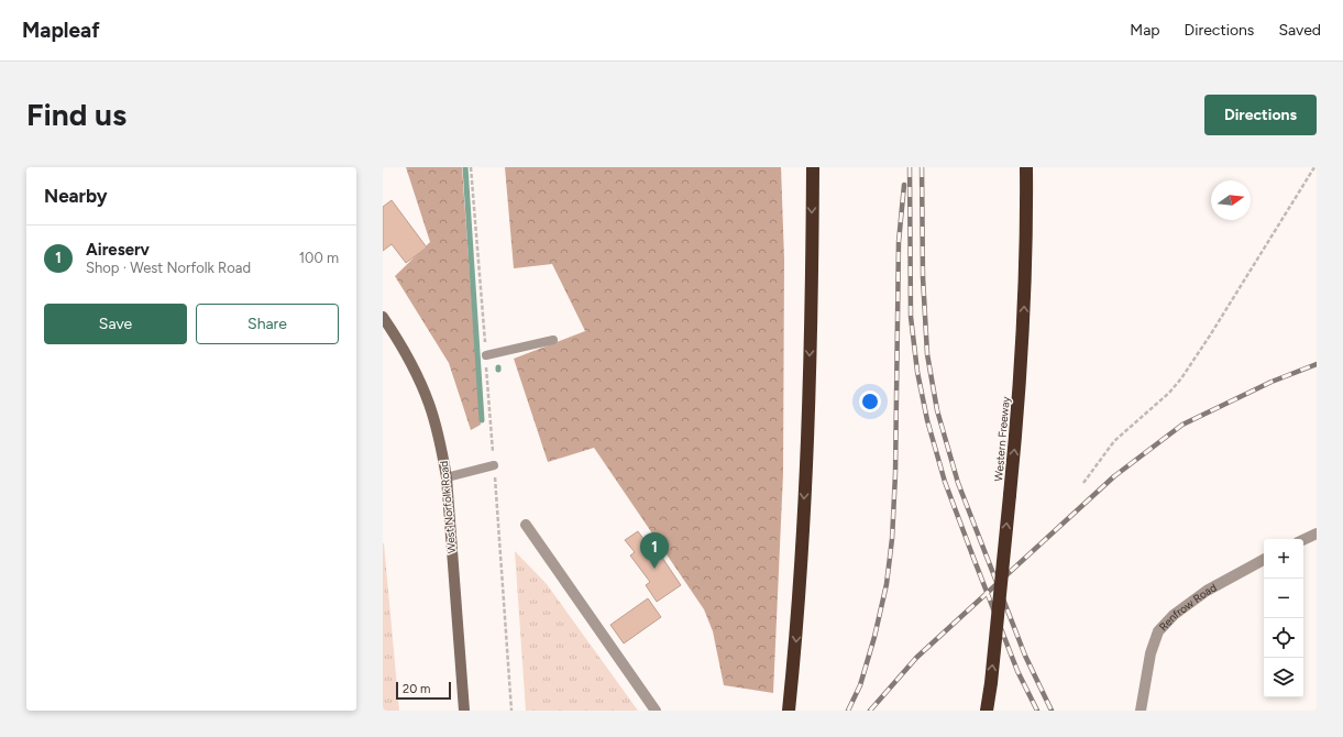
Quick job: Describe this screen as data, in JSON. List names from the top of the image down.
{
  "streets": {
    "highway": ["Western Freeway"],
    "street": ["West Norfolk Road", "Renfrow Road"]
  },
  "one_way": ["Western Freeway"],
  "scale_bar": "20 m",
  "north": "right",
  "page": {
    "header": "Mapleaf",
    "nav": ["Map", "Directions", "Saved"],
    "buttons": [
      "Directions",
      ["Save", "Share"]
    ],
    "title": "Find us",
    "heading": "Nearby",
    "list": [
      {
        "mark": "1",
        "name": "Aireserv",
        "note": "Shop · West Norfolk Road",
        "value": "100 m"
      }
    ],
    "pins": "1",
    "map_buttons": ["+", "−"],
    "scale": "20 m"
  }
}
